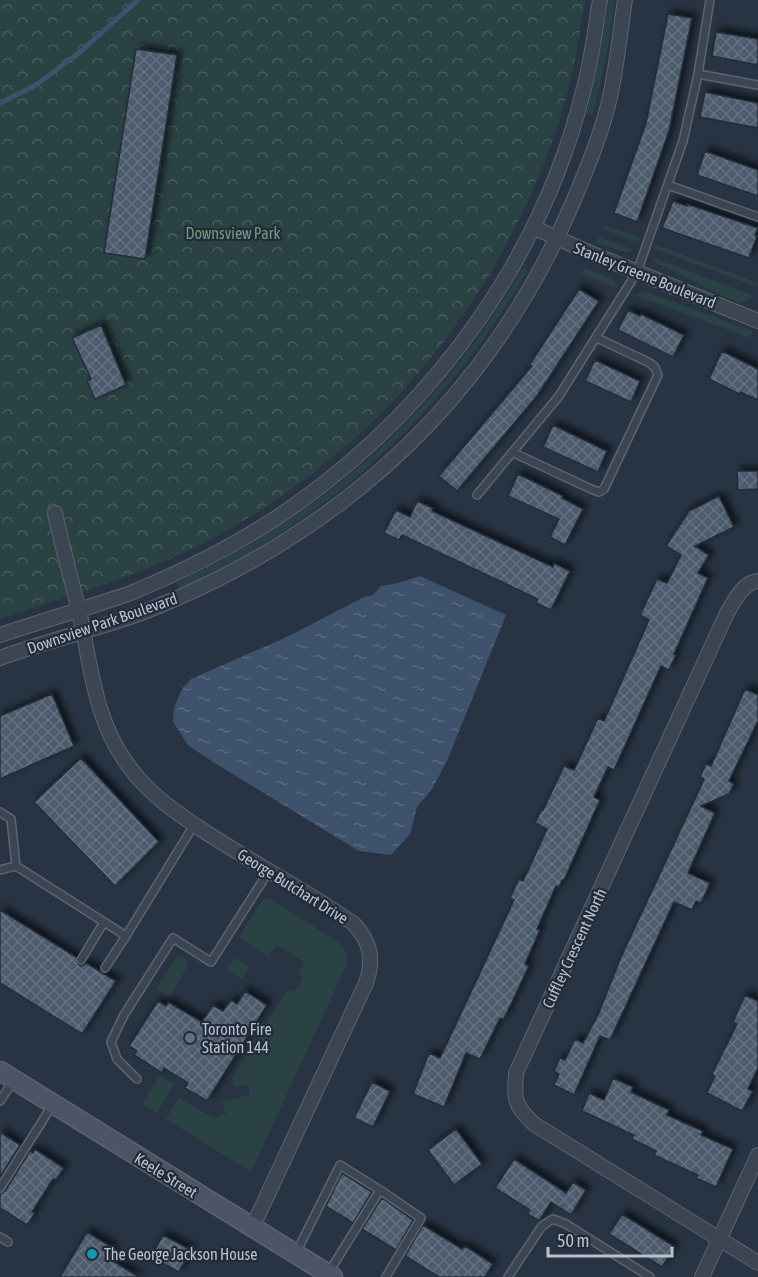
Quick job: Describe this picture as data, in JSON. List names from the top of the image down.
{
  "streets": {
    "main road": ["Keele Street"],
    "street": [
      "Stanley Greene Boulevard",
      "Downsview Park Boulevard",
      "George Butchart Drive",
      "Cuffley Crescent North"
    ]
  },
  "crossings": [
    ["Stanley Greene Boulevard", "Downsview Park Boulevard"],
    ["Downsview Park Boulevard", "George Butchart Drive"],
    ["George Butchart Drive", "Keele Street"]
  ],
  "parks": ["Downsview Park"],
  "places": ["Toronto Fire Station 144", "The George Jackson House"],
  "scale_bar": "50 m"
}
